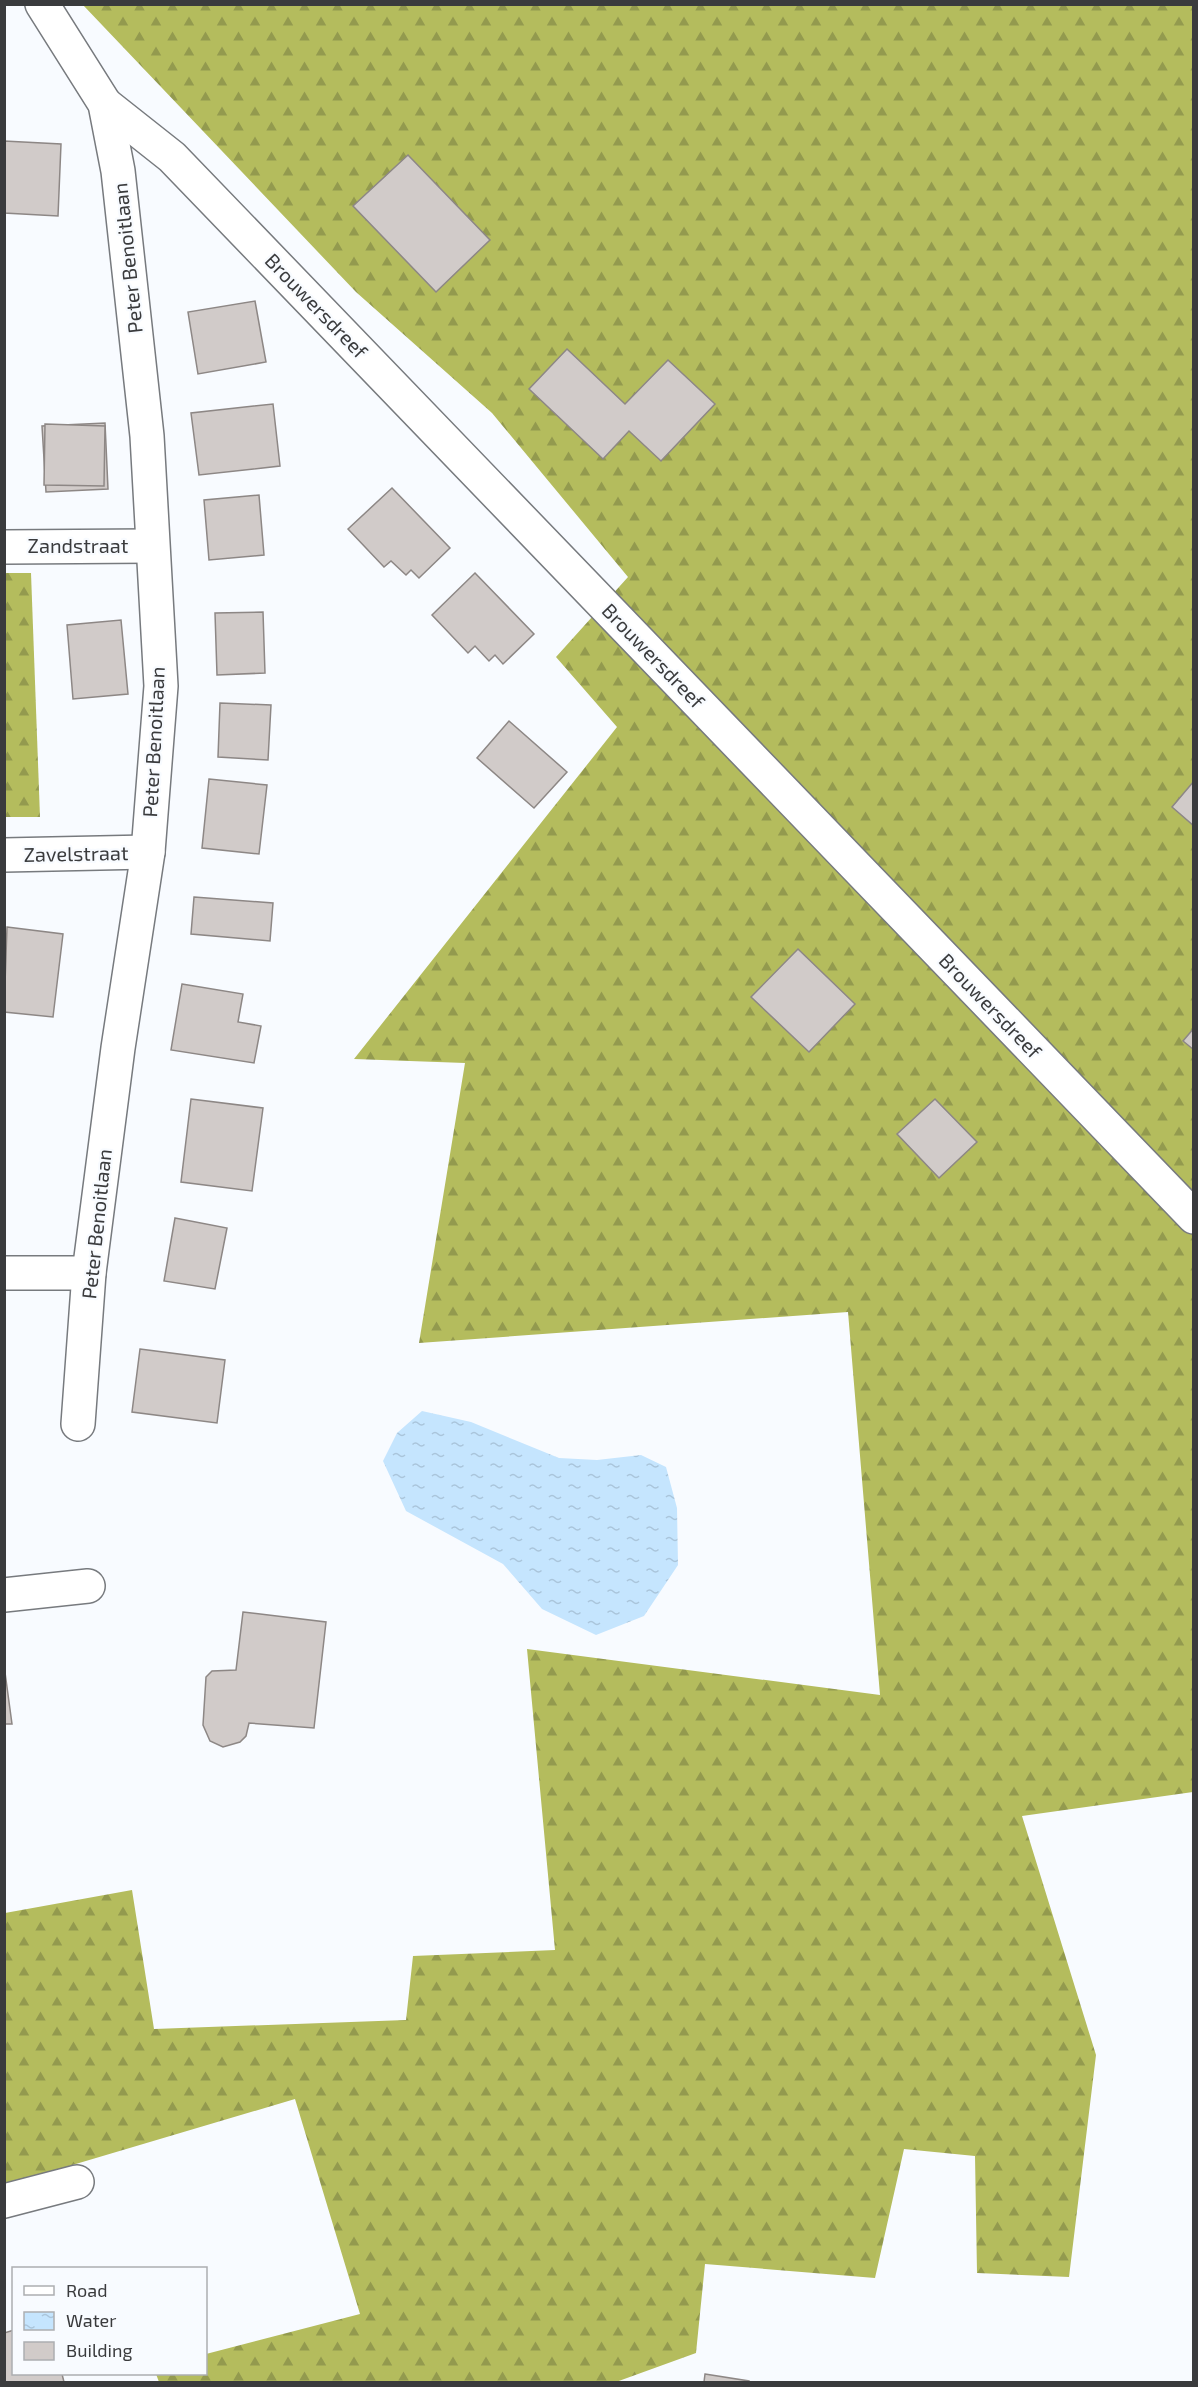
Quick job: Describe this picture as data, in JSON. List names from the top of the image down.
{
  "streets": {
    "street": [
      "Peter Benoitlaan",
      "Brouwersdreef",
      "Zandstraat",
      "Zavelstraat"
    ]
  },
  "crossings": [
    ["Peter Benoitlaan", "Brouwersdreef"],
    ["Peter Benoitlaan", "Zandstraat"],
    ["Peter Benoitlaan", "Zavelstraat"]
  ],
  "legend": ["Road", "Water", "Building"]
}
